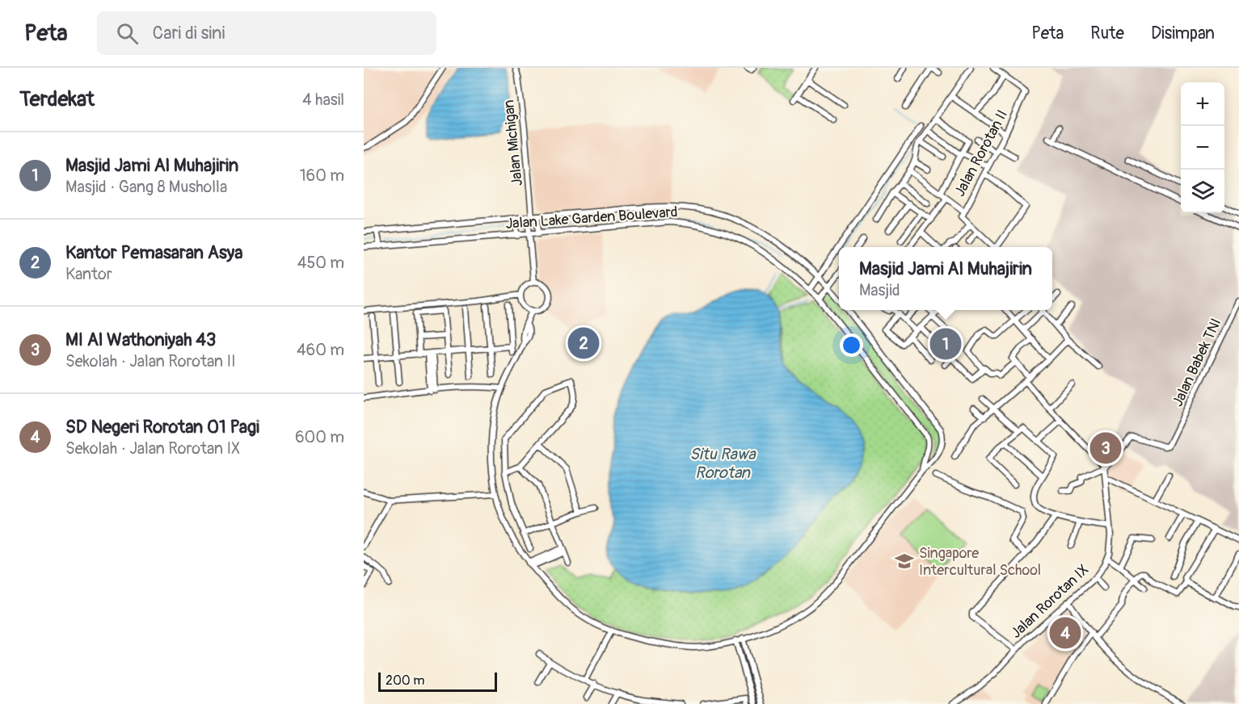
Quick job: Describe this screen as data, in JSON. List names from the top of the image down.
{
  "streets": {
    "street": [
      "Jalan Michigan",
      "Jalan Rorotan II",
      "Jalan Lake Garden Boulevard",
      "Jalan Babek TNI",
      "Jalan Rorotan IX"
    ]
  },
  "crossings": [
    ["Jalan Michigan", "Jalan Lake Garden Boulevard"],
    ["Jalan Babek TNI", "Jalan Rorotan IX"]
  ],
  "water": ["Situ Rawa Rorotan"],
  "places": {
    "school or university": ["Singapore Intercultural School"]
  },
  "scale_bar": "200 m",
  "page": {
    "header": "Peta",
    "search": "Cari di sini",
    "nav": ["Peta", "Rute", "Disimpan"],
    "heading": ["Terdekat", "4 hasil"],
    "map_buttons": ["+", "−"],
    "list": [
      {
        "mark": "1",
        "name": "Masjid Jami Al Muhajirin",
        "note": "Masjid · Gang 8 Musholla",
        "value": "160 m"
      },
      {
        "mark": "2",
        "name": "Kantor Pemasaran Asya",
        "note": "Kantor",
        "value": "450 m"
      },
      {
        "mark": "3",
        "name": "MI Al Wathoniyah 43",
        "note": "Sekolah · Jalan Rorotan II",
        "value": "460 m"
      },
      {
        "mark": "4",
        "name": "SD Negeri Rorotan 01 Pagi",
        "note": "Sekolah · Jalan Rorotan IX",
        "value": "600 m"
      }
    ],
    "popup": ["Masjid Jami Al Muhajirin", "Masjid"],
    "pins": [
      "2",
      "1",
      "3",
      "4"
    ],
    "scale": "200 m"
  }
}
